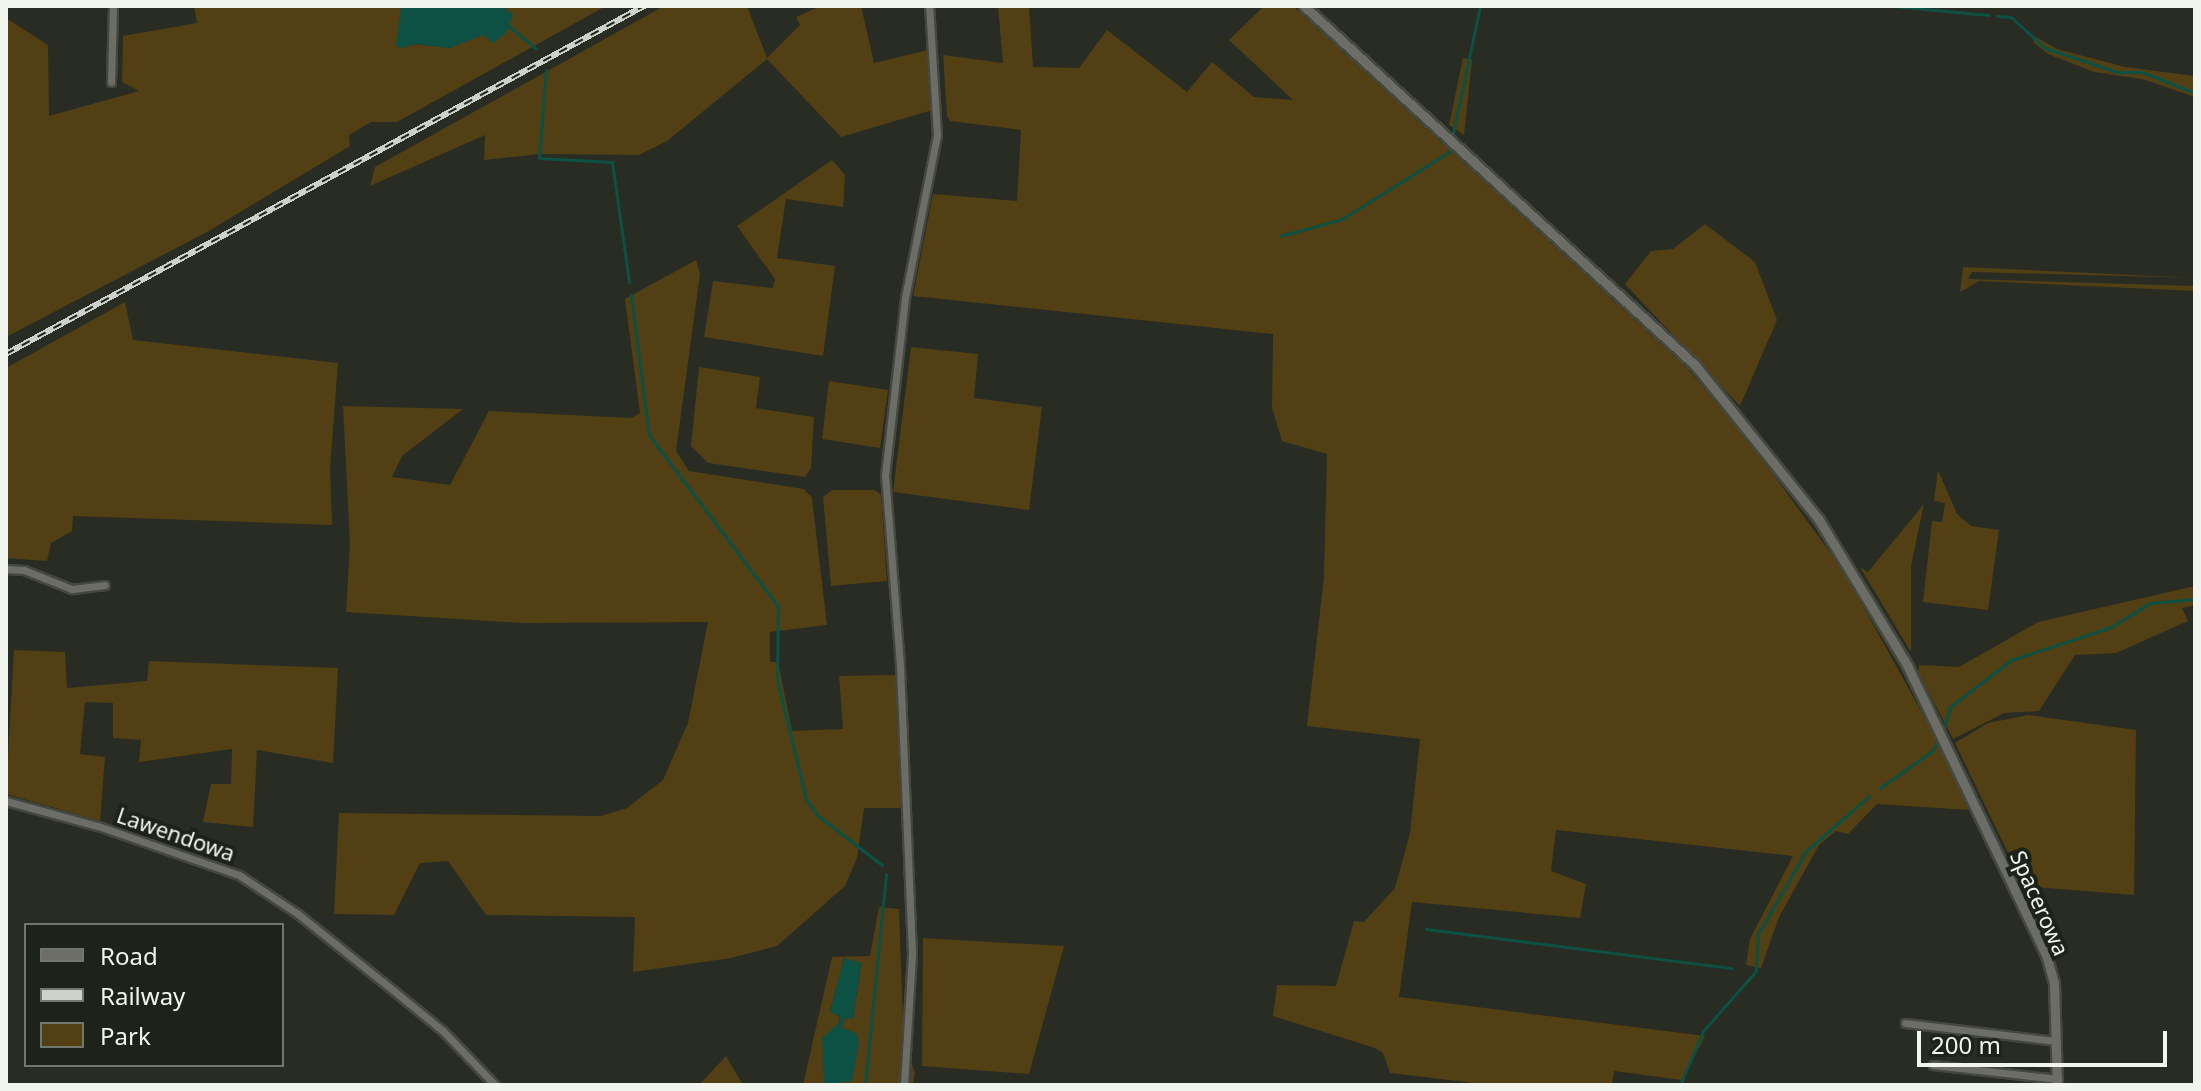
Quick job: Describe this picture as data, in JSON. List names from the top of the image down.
{
  "streets": {
    "street": ["Lawendowa", "Spacerowa"]
  },
  "legend": ["Road", "Railway", "Park"],
  "scale_bar": "200 m"
}
